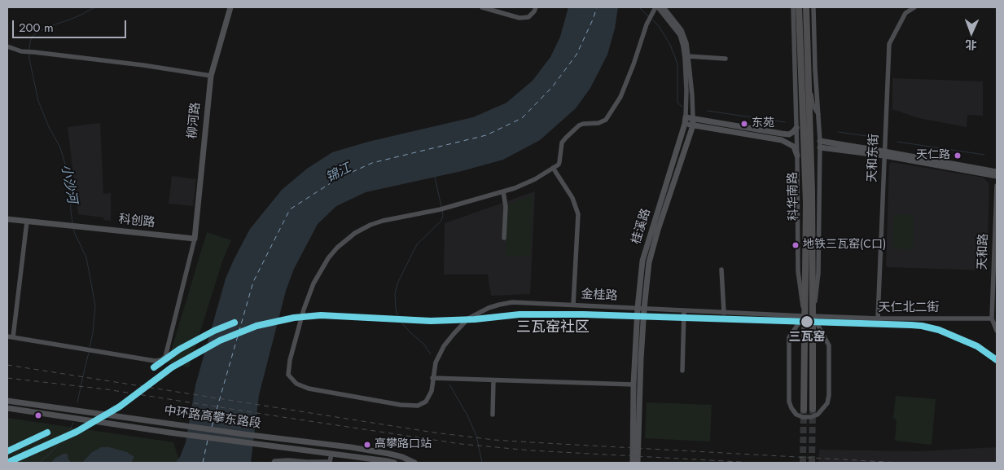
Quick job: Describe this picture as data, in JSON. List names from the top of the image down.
{
  "streets": {
    "highway": ["科华南路"],
    "main road": [
      "柳河路",
      "科创路",
      "桂溪路",
      "中环路高攀东路段"
    ],
    "street": [
      "天和东街",
      "天和路",
      "金桂路",
      "天仁北二街"
    ]
  },
  "crossings": [
    ["柳河路", "科创路"],
    ["天和东街", "天仁北二街"],
    ["科华南路", "金桂路"],
    ["科华南路", "天仁北二街"],
    ["桂溪路", "金桂路"],
    ["天和路", "天仁北二街"]
  ],
  "districts": ["三瓦窑社区"],
  "water": ["锦江", "小沙河"],
  "places": [
    "东苑",
    "天仁路",
    "地铁三瓦窑(C口)",
    "三瓦窑",
    "高攀路口站"
  ],
  "scale_bar": "200 m",
  "north": "bottom"
}
